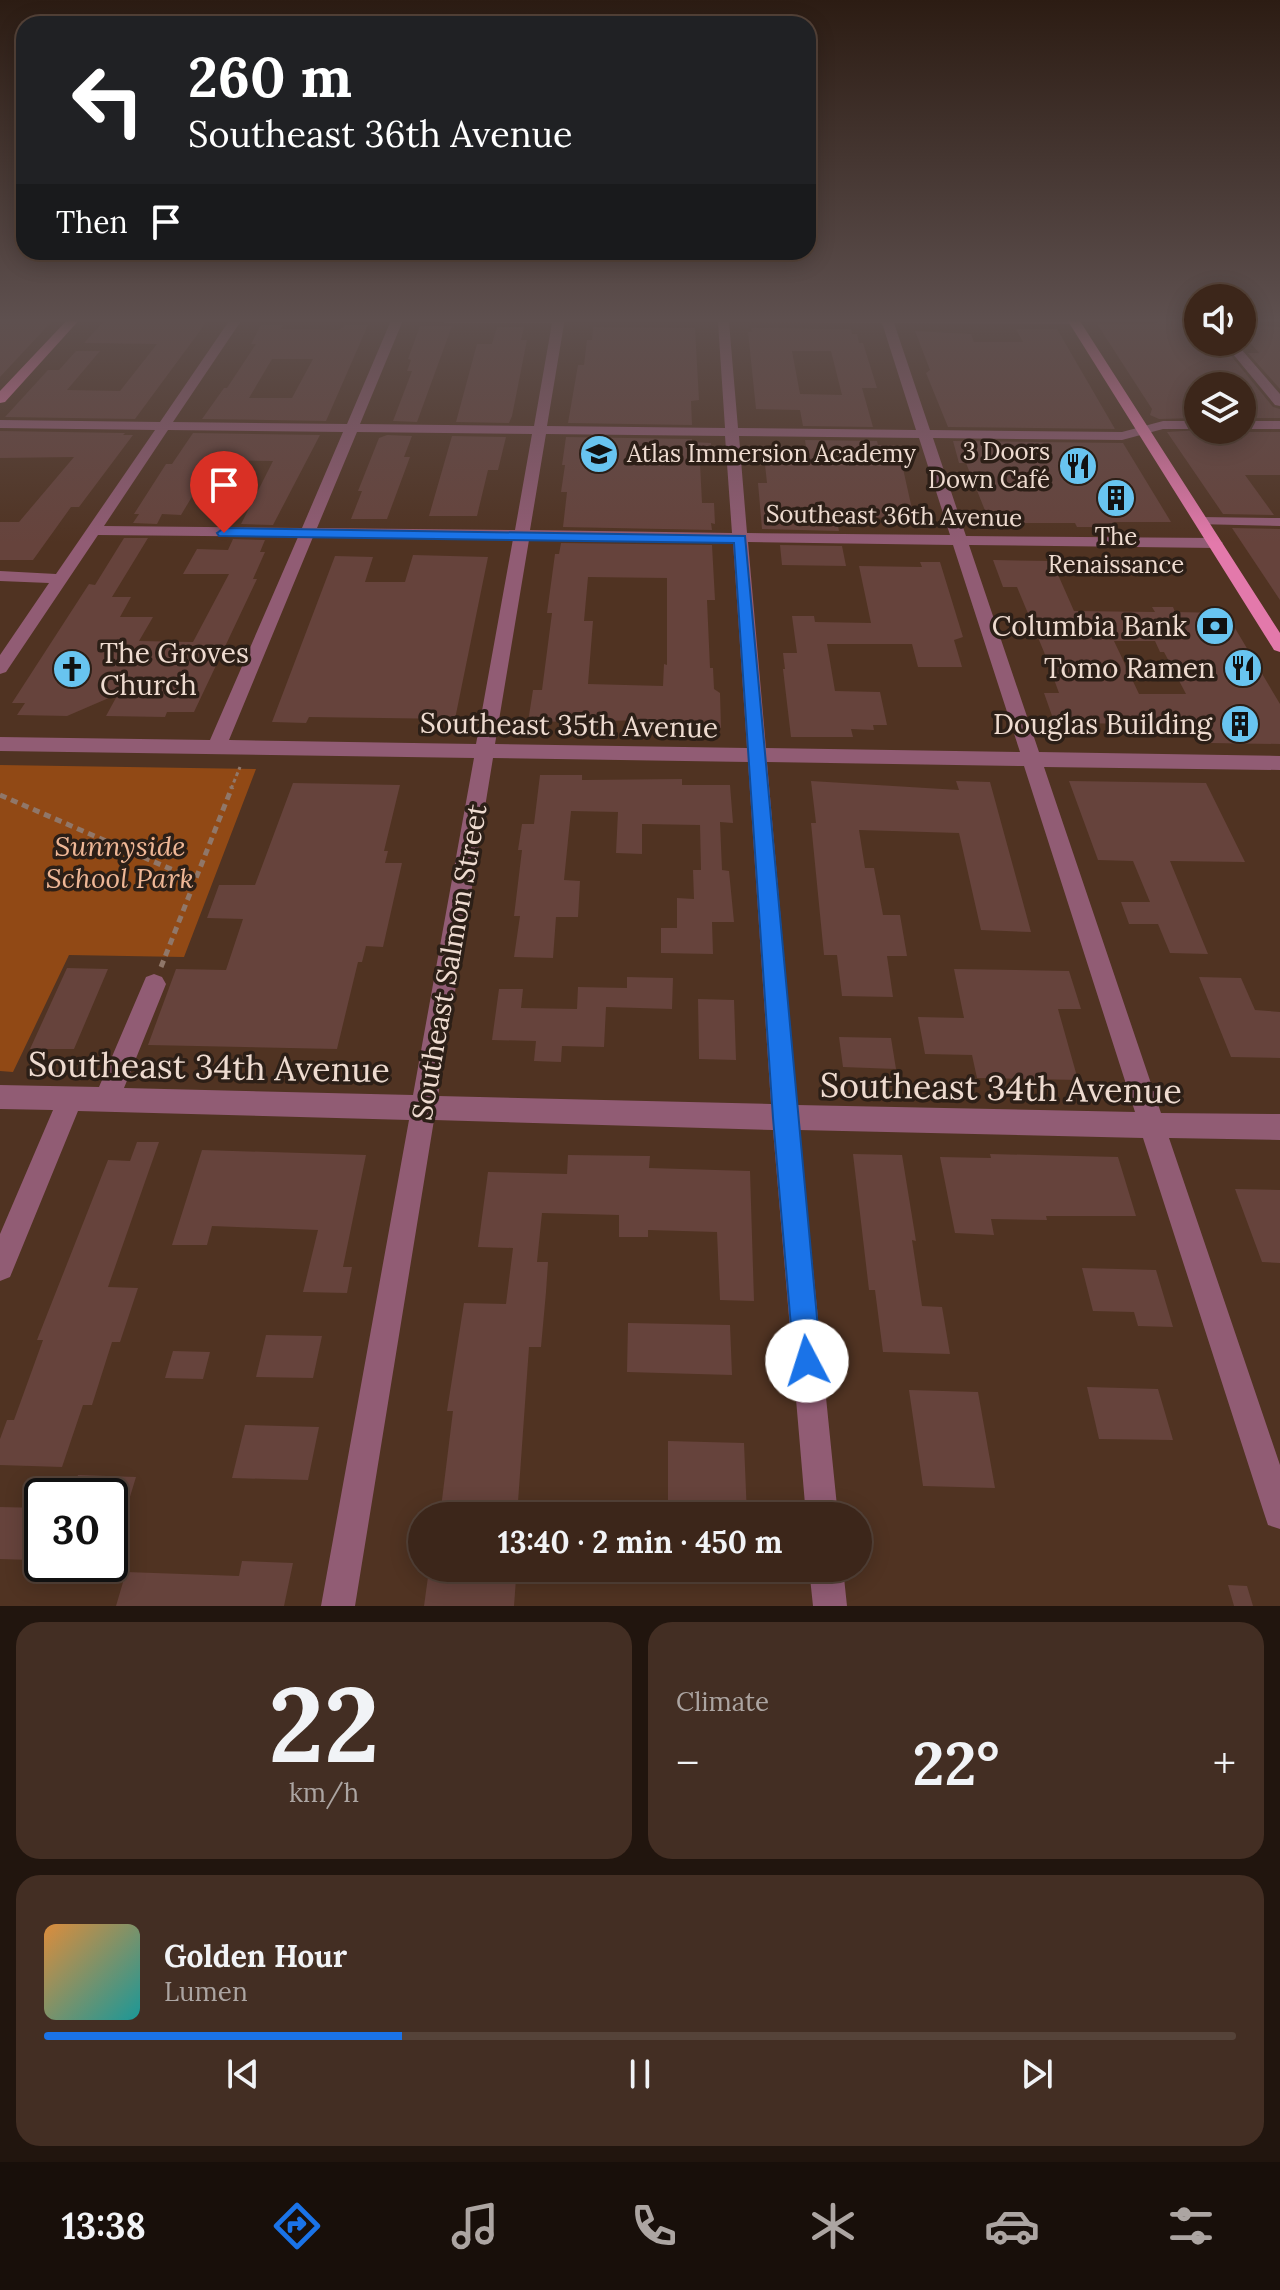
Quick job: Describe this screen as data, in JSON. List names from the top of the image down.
{
  "streets": {
    "street": [
      "Southeast 36th Avenue",
      "Southeast 35th Avenue",
      "Southeast Salmon Street",
      "Southeast 34th Avenue"
    ]
  },
  "crossings": [
    ["Southeast 36th Avenue", "Southeast Salmon Street"],
    ["Southeast 35th Avenue", "Southeast Salmon Street"],
    ["Southeast Salmon Street", "Southeast 34th Avenue"]
  ],
  "parks": ["Sunnyside School Park"],
  "places": {
    "school or university": ["Atlas Immersion Academy"],
    "restaurant": ["3 Doors Down Café", "Tomo Ramen"],
    "building": ["The Renaissance", "Douglas Building"],
    "bank": ["Columbia Bank"],
    "church": ["The Groves Church"]
  },
  "page": {
    "turn": ["260 m", "Southeast 36th Avenue"],
    "then": "Then",
    "limit": "30",
    "trip": "13:40 · 2 min · 450 m",
    "tile": [
      ["22", "km/h"],
      "Climate"
    ],
    "heat": ["−", "22°", "+"],
    "song": ["Golden Hour", "Lumen"],
    "tabs": "13:38"
  }
}
